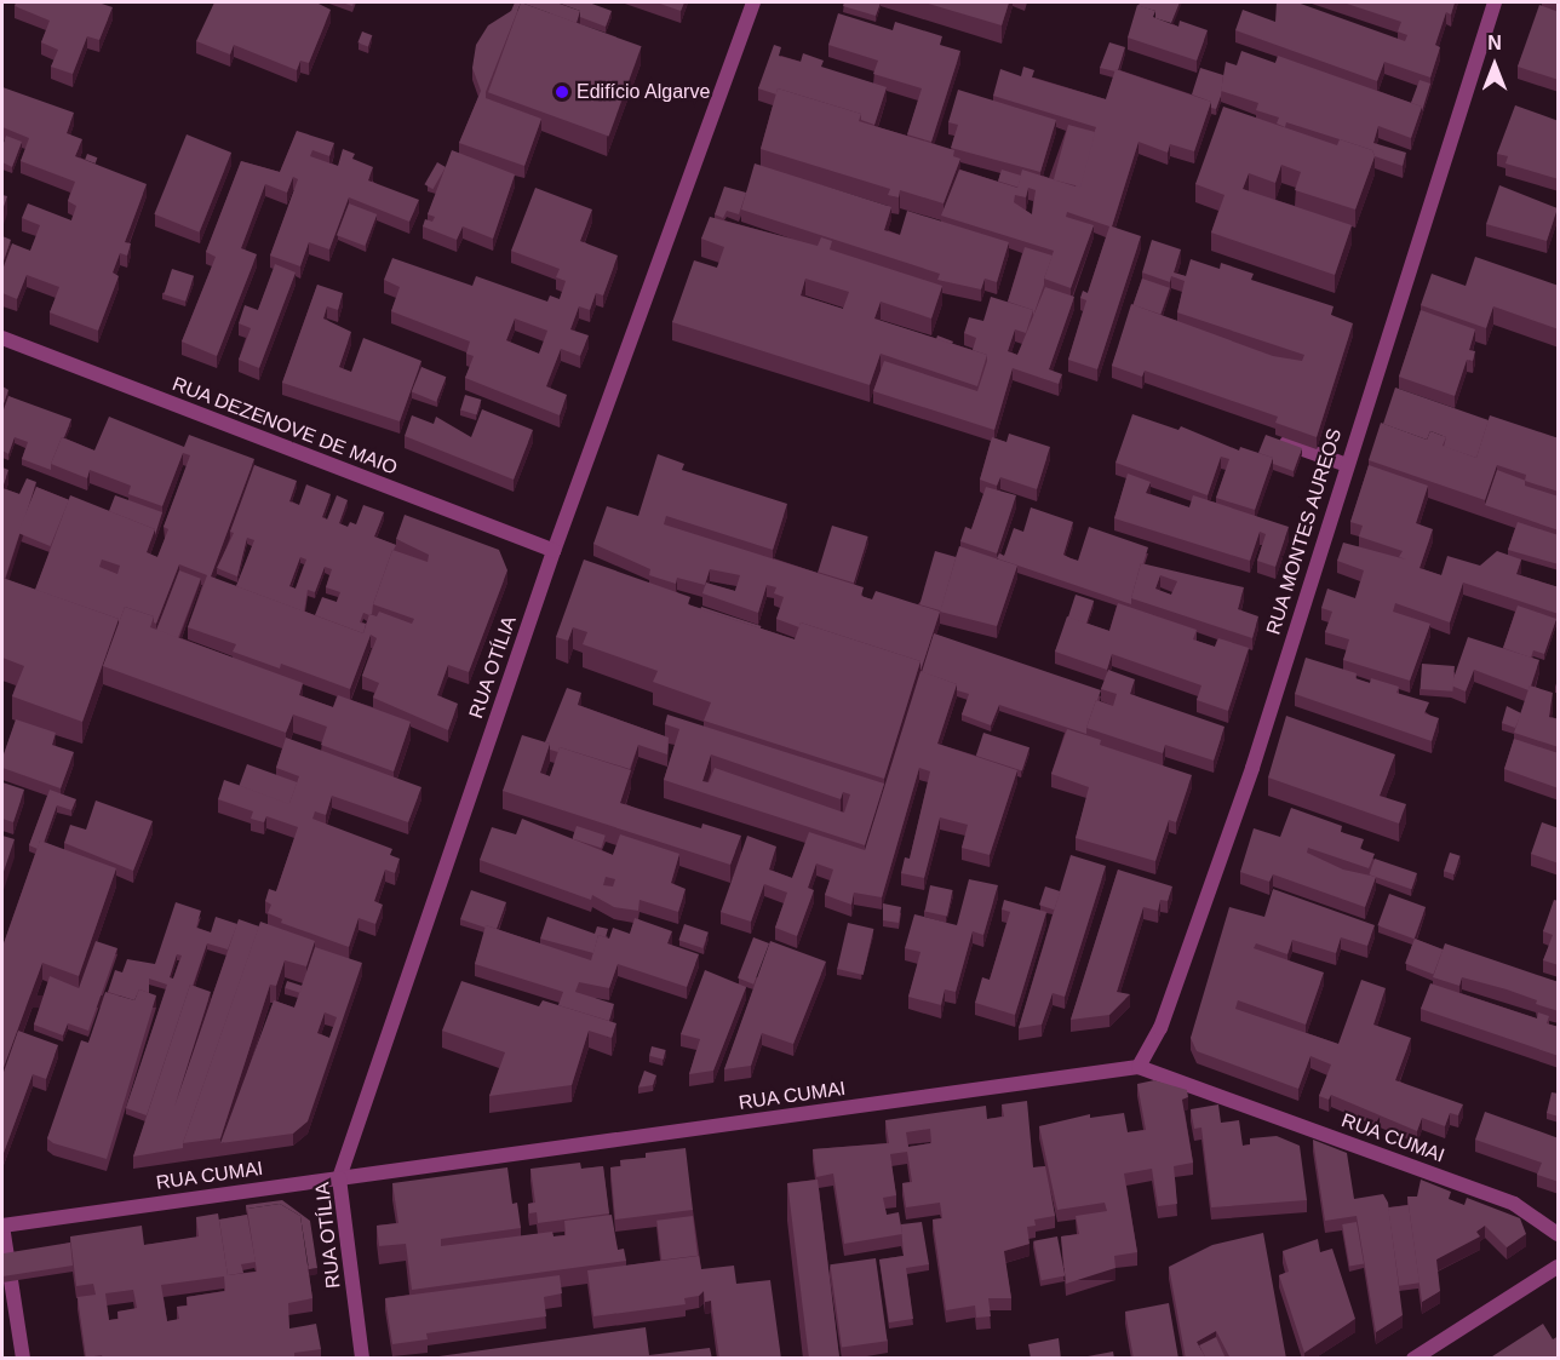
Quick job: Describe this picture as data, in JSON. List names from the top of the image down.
{
  "streets": {
    "street": [
      "RUA DEZENOVE DE MAIO",
      "RUA MONTES AUREOS",
      "RUA OTÍLIA",
      "RUA CUMAI"
    ]
  },
  "crossings": [
    ["RUA DEZENOVE DE MAIO", "RUA OTÍLIA"],
    ["RUA MONTES AUREOS", "RUA CUMAI"],
    ["RUA OTÍLIA", "RUA CUMAI"]
  ],
  "places": ["Edifício Algarve"],
  "north": "top"
}
